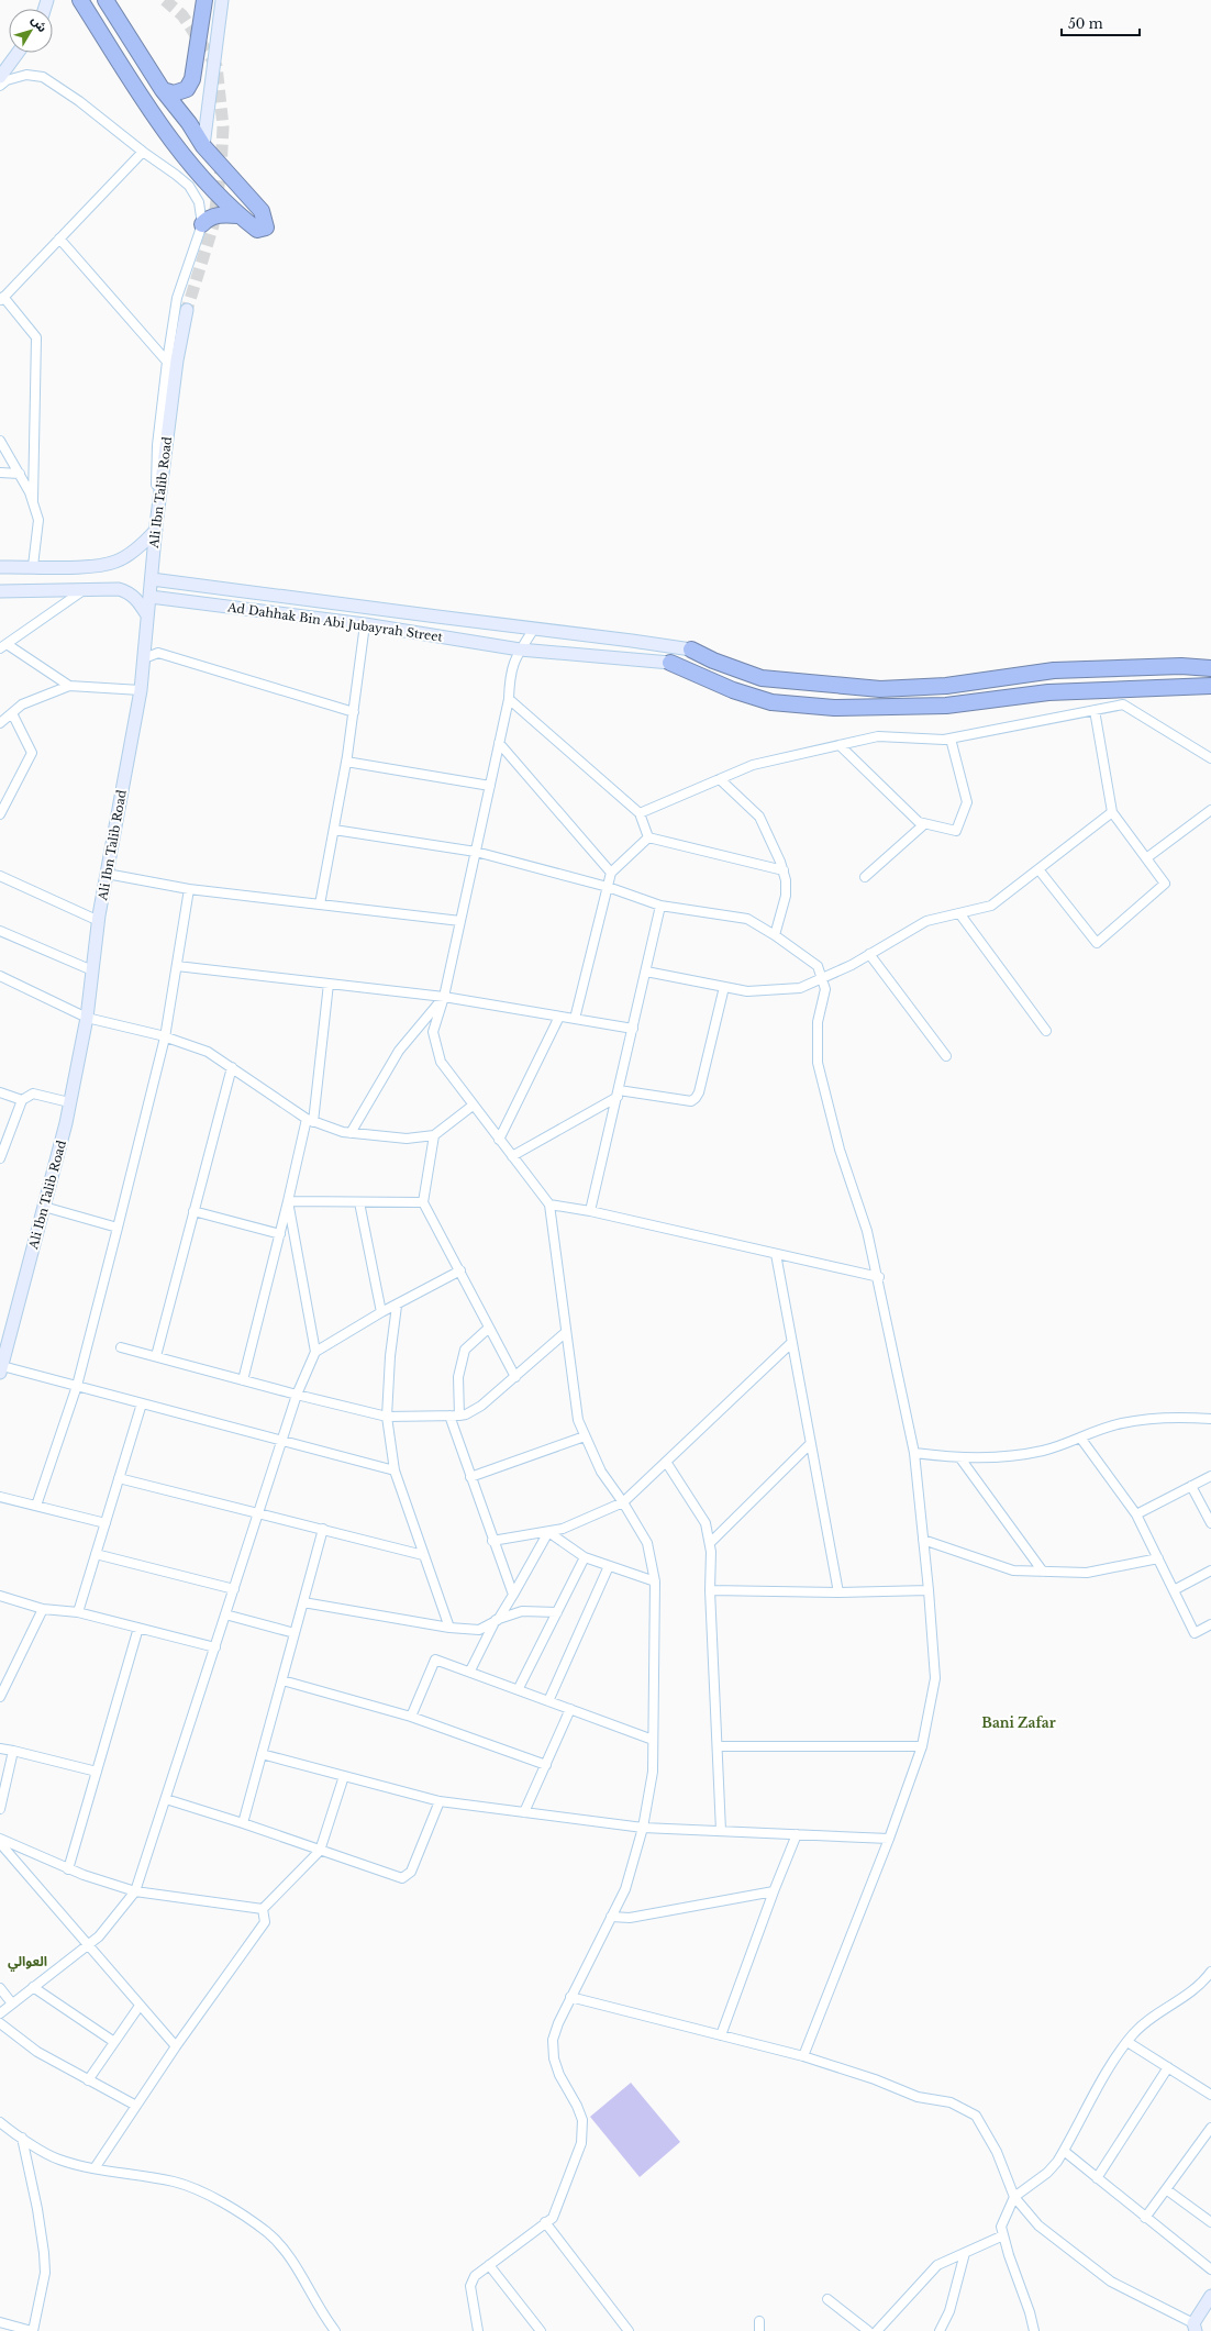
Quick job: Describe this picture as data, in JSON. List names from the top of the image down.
{
  "streets": {
    "main road": ["Ali Ibn Talib Road", "Ad Dahhak Bin Abi Jubayrah Street"]
  },
  "crossings": [
    ["Ali Ibn Talib Road", "Ad Dahhak Bin Abi Jubayrah Street"]
  ],
  "districts": ["Bani Zafar", "العوالي"],
  "scale_bar": "50 m",
  "north": "top right"
}
